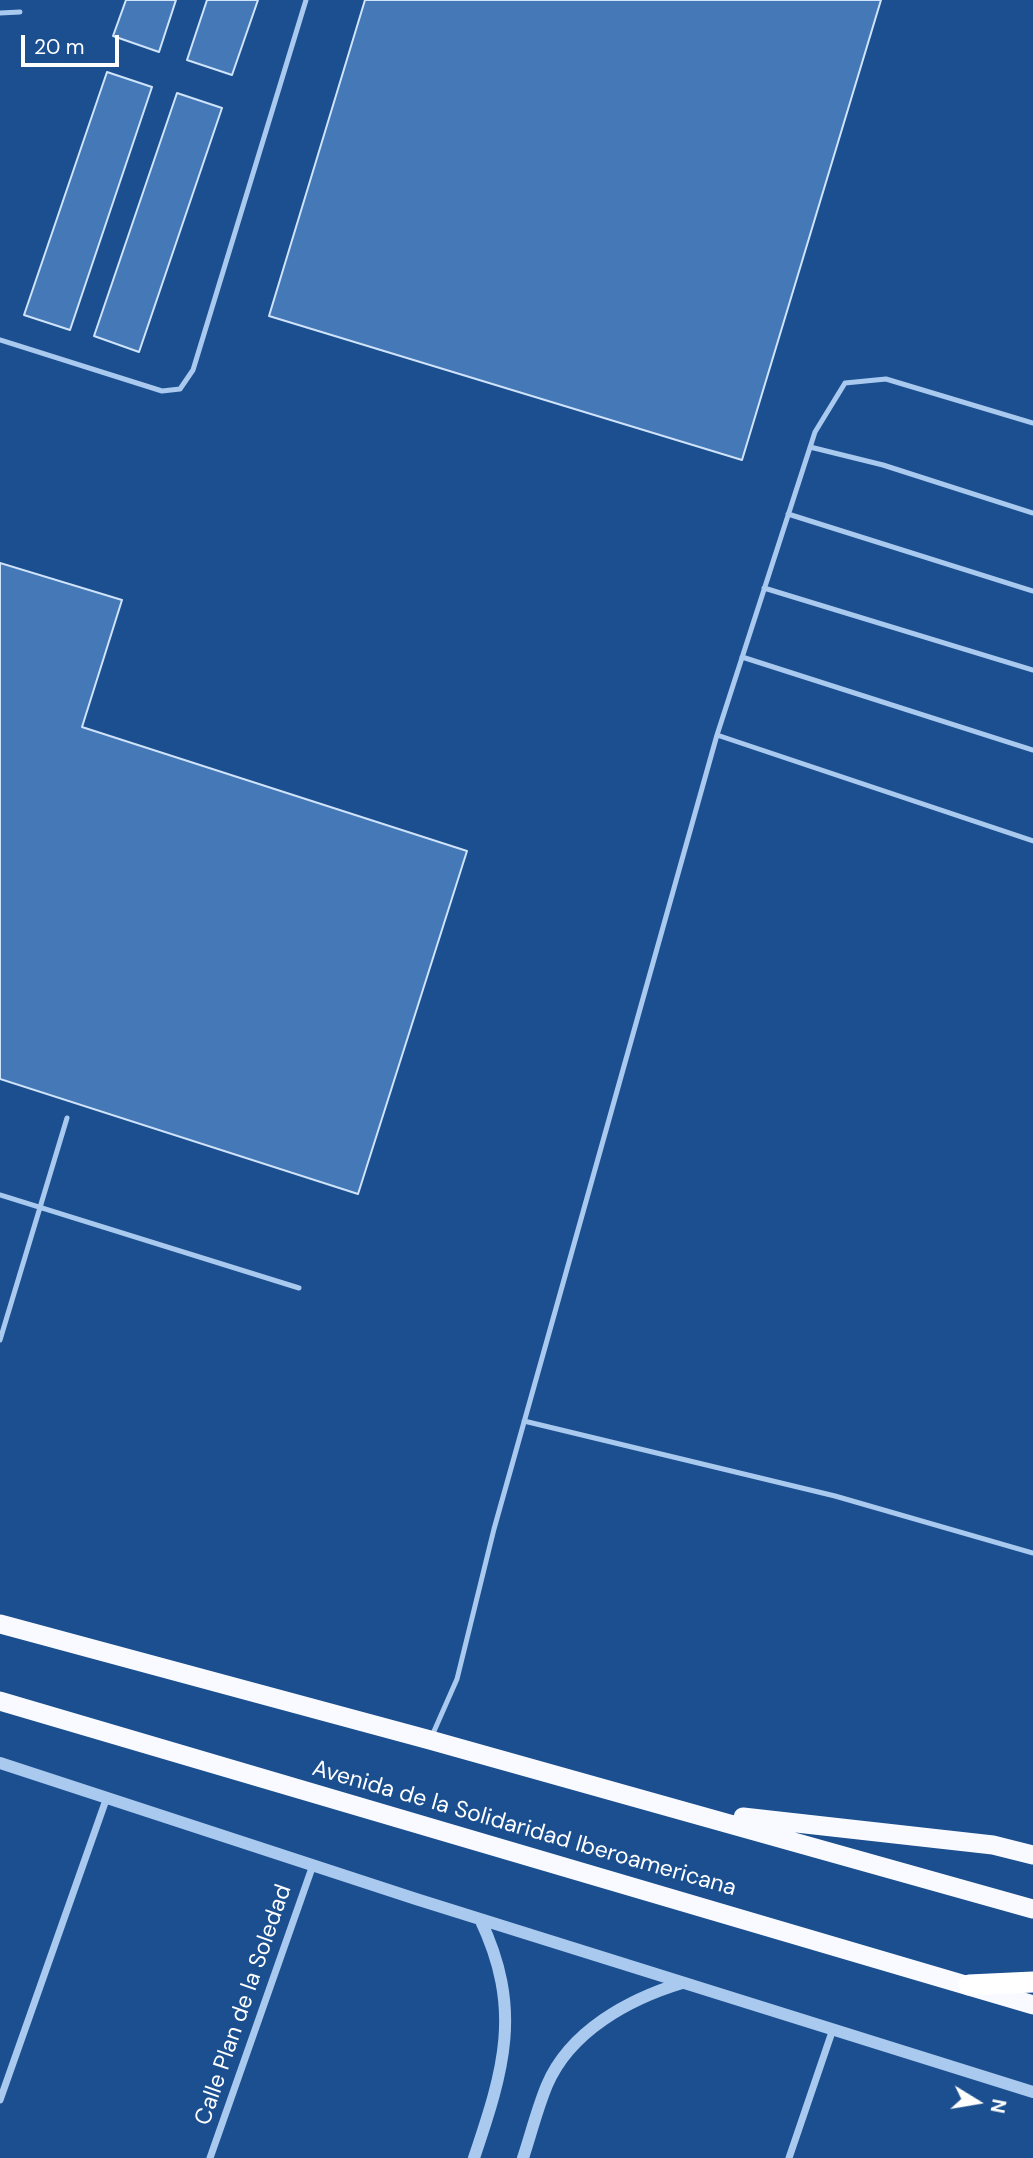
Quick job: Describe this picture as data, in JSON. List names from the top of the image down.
{
  "streets": {
    "highway": ["Avenida de la Solidaridad Iberoamericana"],
    "street": ["Calle Plan de la Soledad"]
  },
  "scale_bar": "20 m",
  "north": "right"
}
